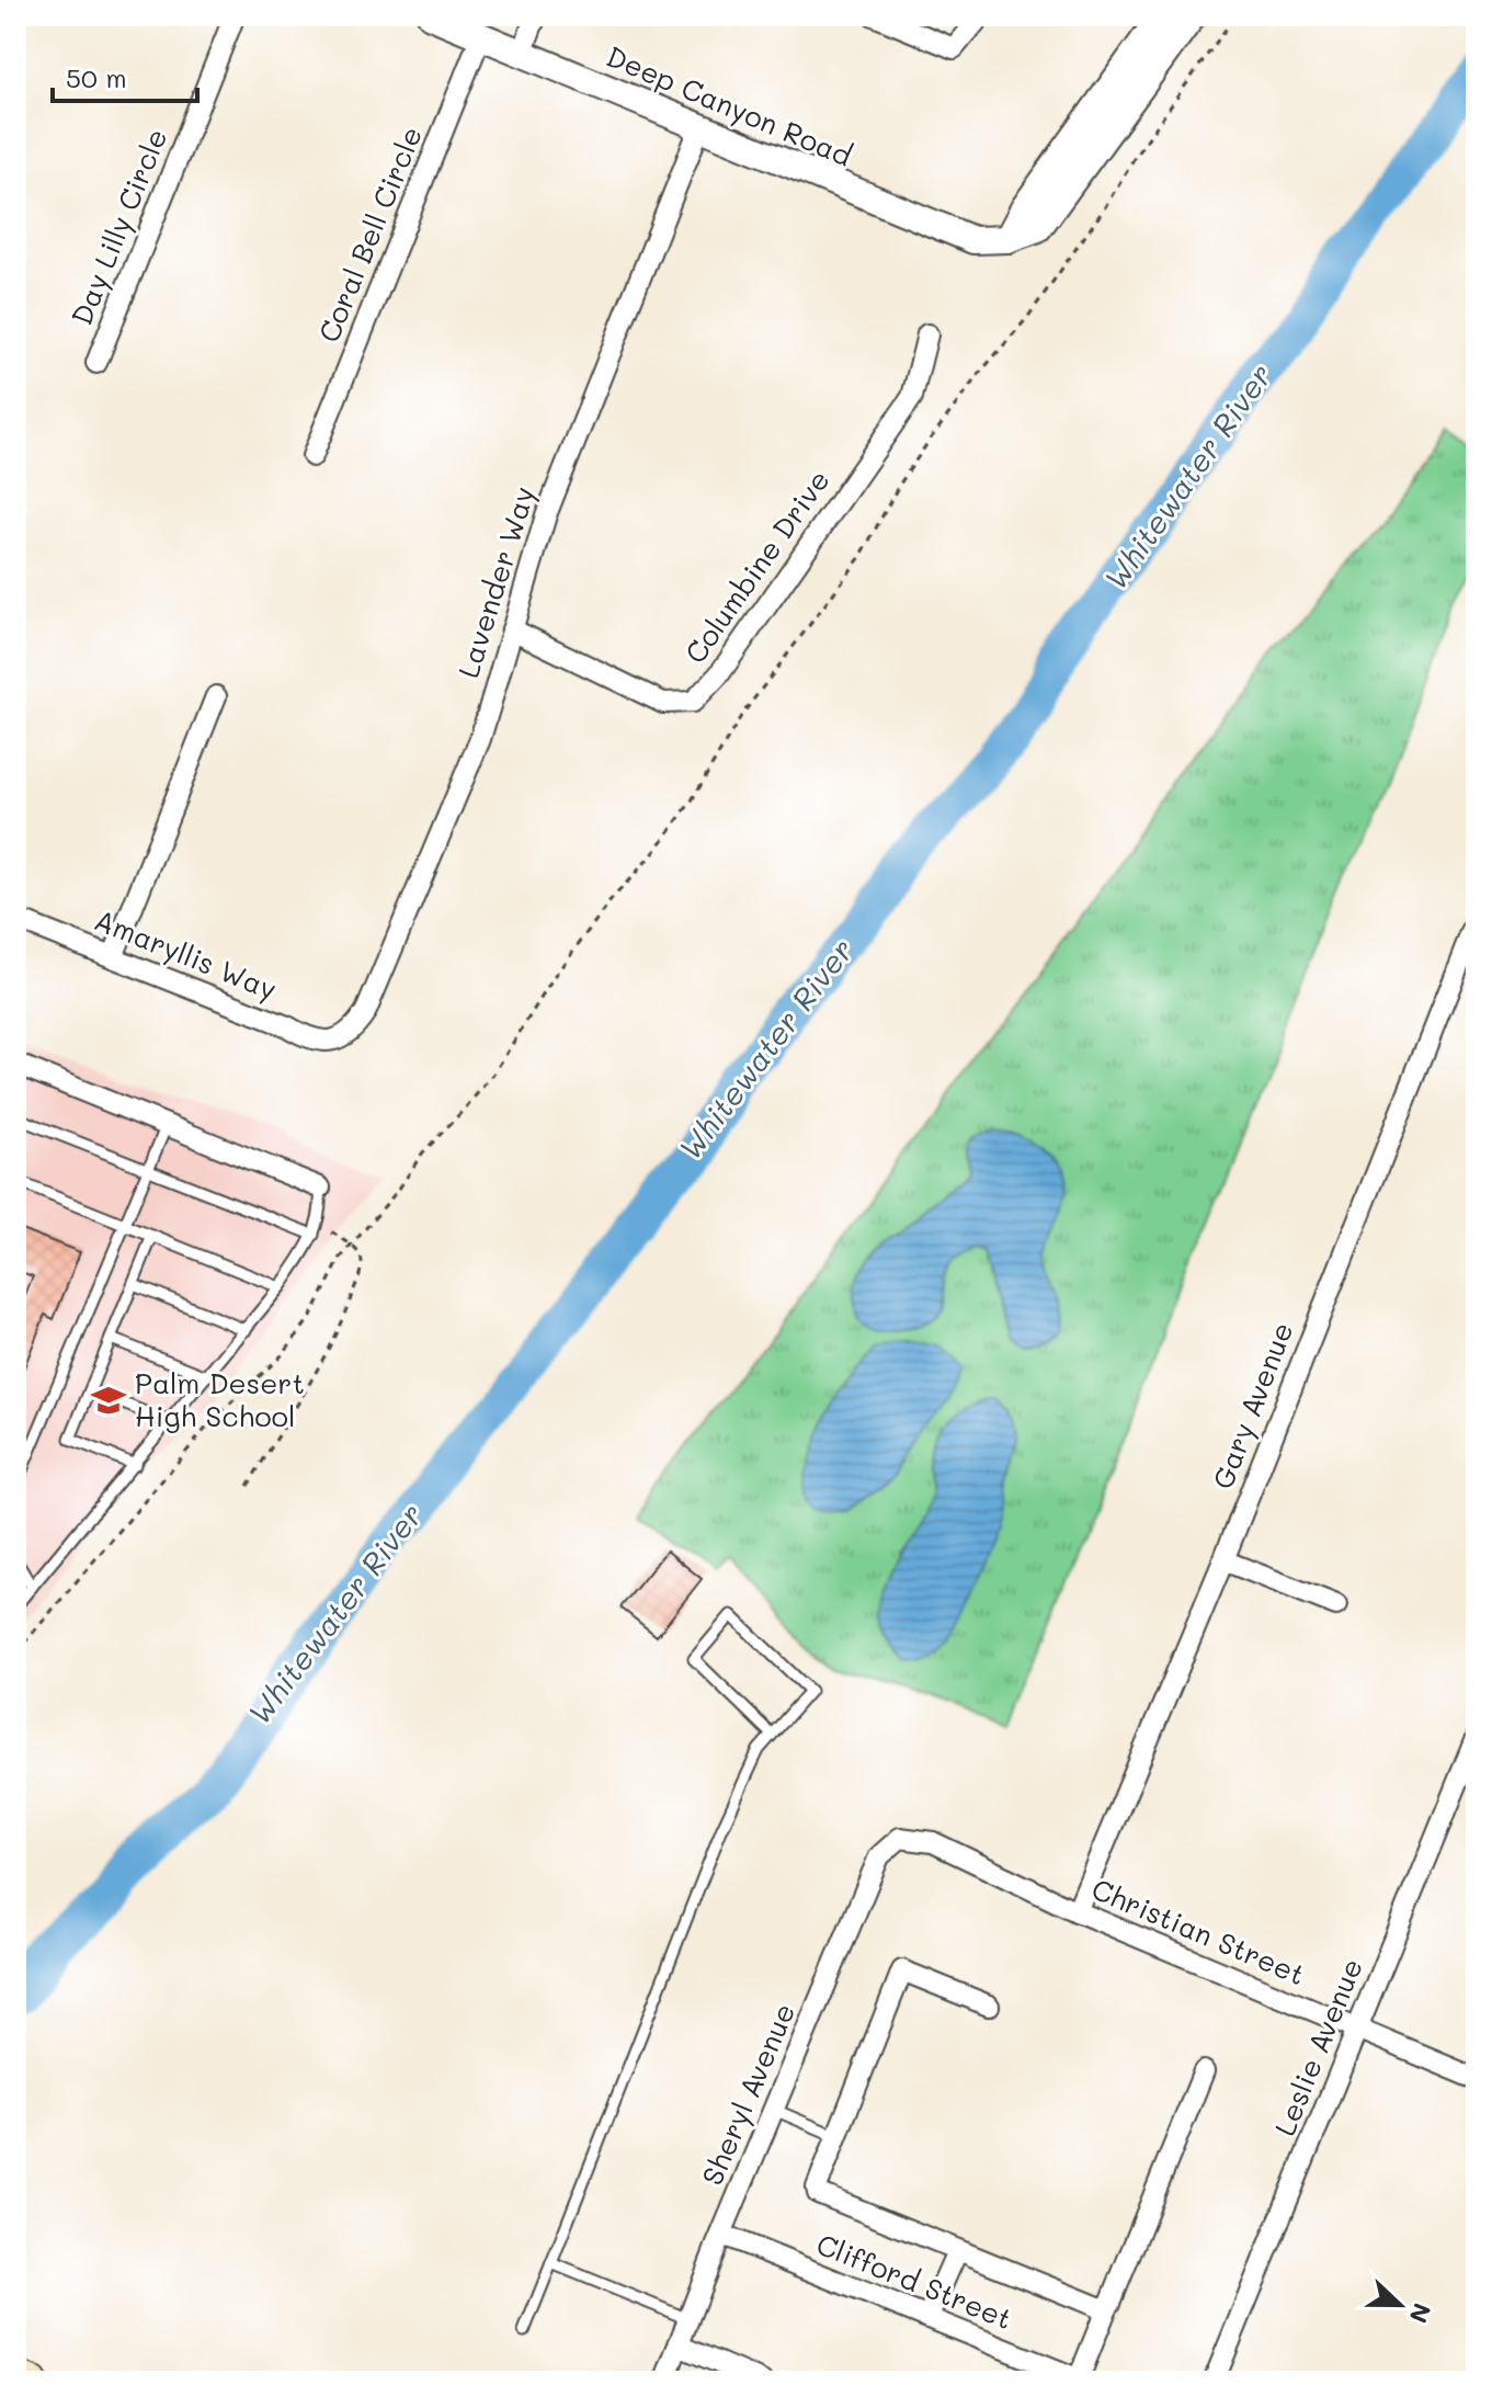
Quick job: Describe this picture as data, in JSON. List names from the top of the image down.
{
  "streets": {
    "street": [
      "Deep Canyon Road",
      "Day Lilly Circle",
      "Coral Bell Circle",
      "Columbine Drive",
      "Lavender Way",
      "Amaryllis Way",
      "Gary Avenue",
      "Christian Street",
      "Leslie Avenue",
      "Sheryl Avenue",
      "Clifford Street"
    ]
  },
  "crossings": [
    ["Deep Canyon Road", "Coral Bell Circle"],
    ["Deep Canyon Road", "Lavender Way"],
    ["Columbine Drive", "Lavender Way"],
    ["Lavender Way", "Amaryllis Way"],
    ["Gary Avenue", "Christian Street"],
    ["Christian Street", "Leslie Avenue"],
    ["Christian Street", "Sheryl Avenue"],
    ["Sheryl Avenue", "Clifford Street"]
  ],
  "water": ["Whitewater River"],
  "places": {
    "school or university": ["Palm Desert High School"]
  },
  "scale_bar": "50 m",
  "north": "right"
}
